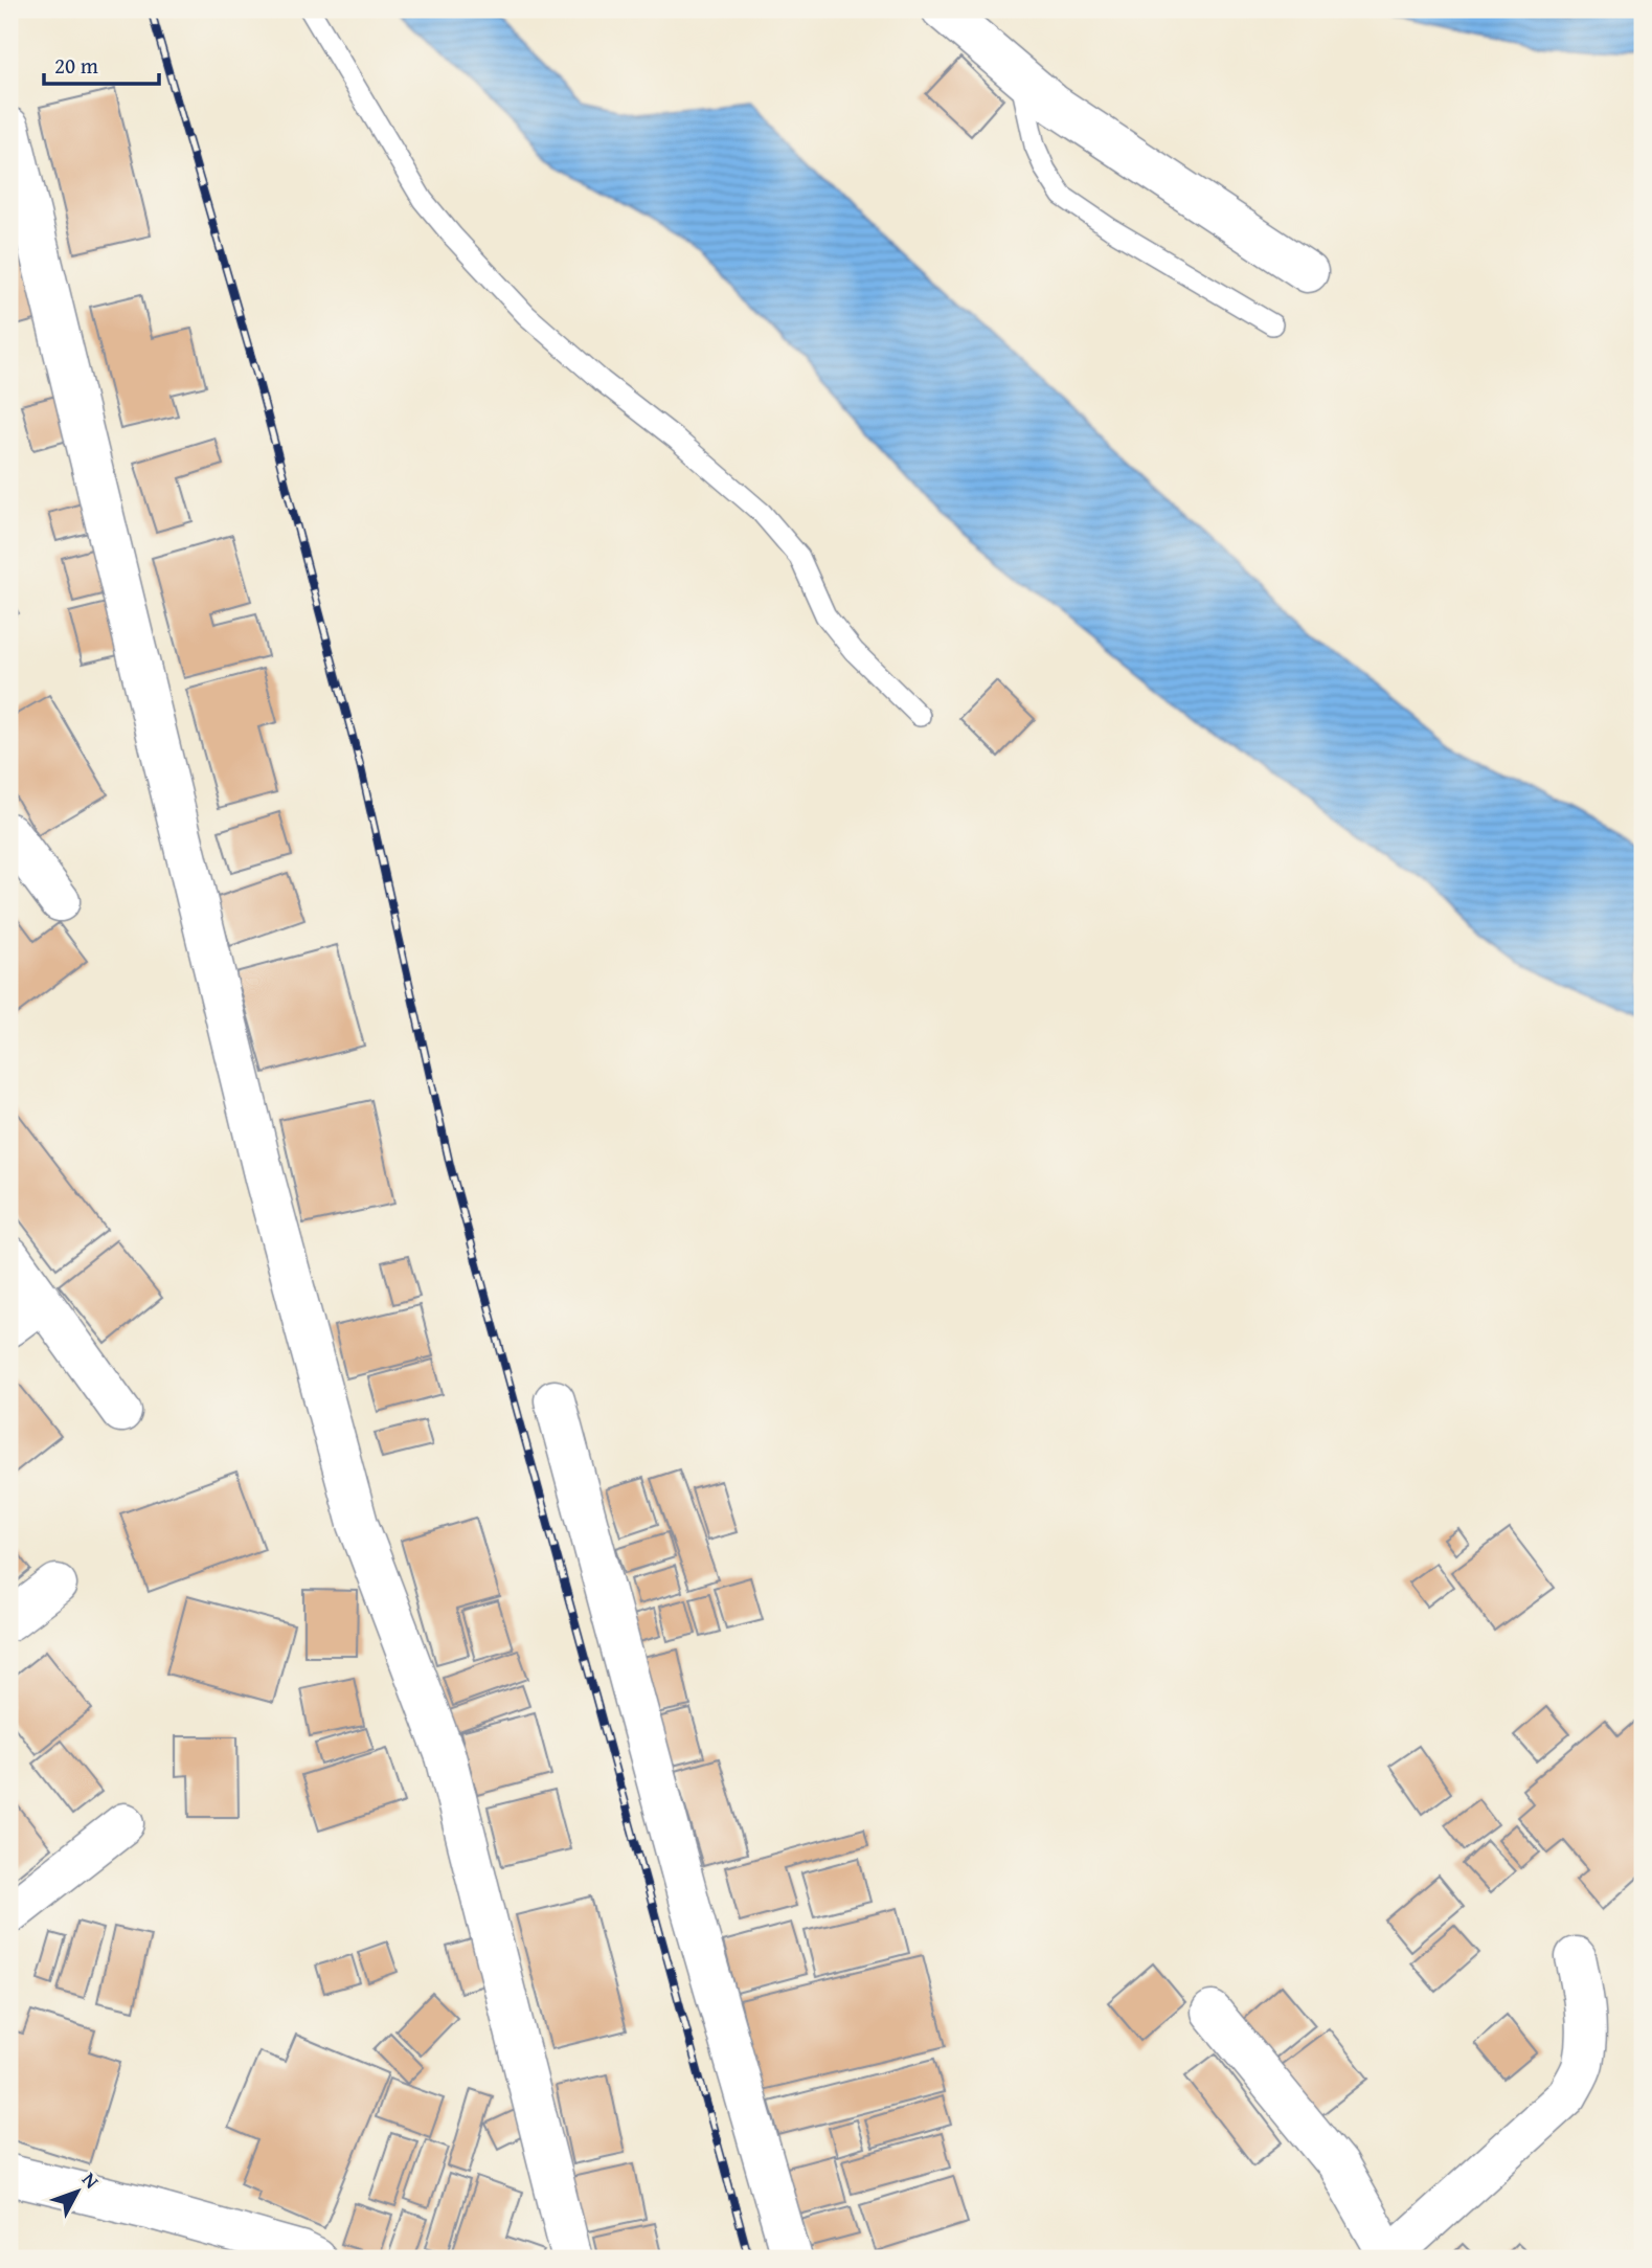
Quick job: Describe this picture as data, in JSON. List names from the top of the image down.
{
  "scale_bar": "20 m",
  "north": "top right"
}
